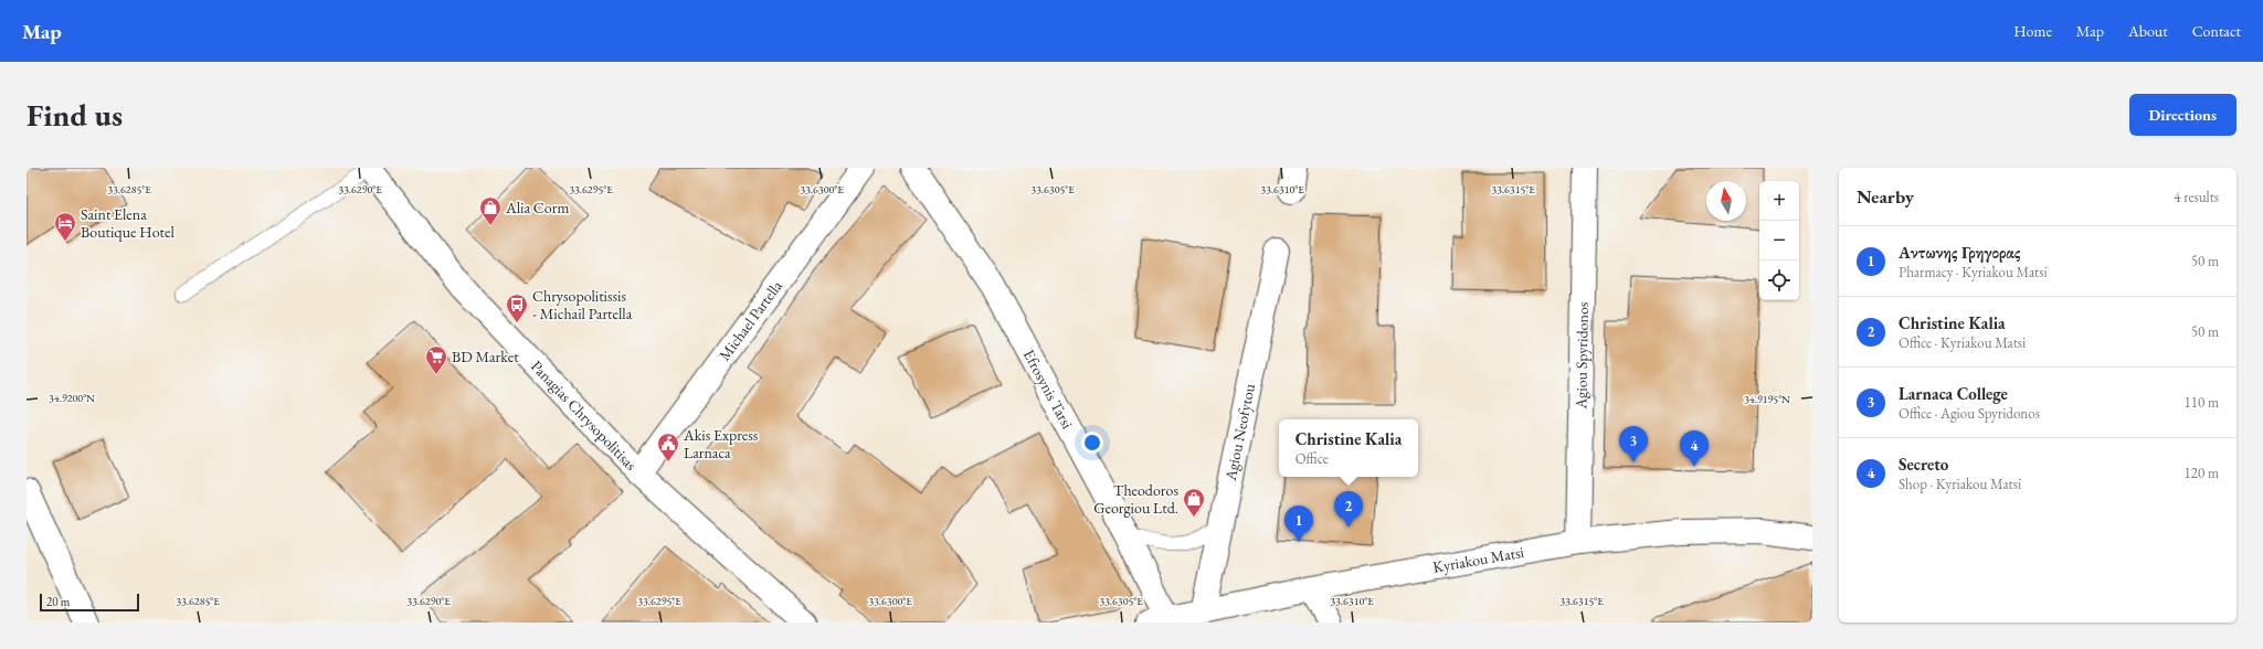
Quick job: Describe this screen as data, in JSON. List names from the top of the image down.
{
  "streets": {
    "street": [
      "Michael Partella",
      "Agiou Spyridonos",
      "Efrosynis Tarsi",
      "Panagias Chrysopolitisas",
      "Agiou Neofytou",
      "Kyriakou Matsi"
    ]
  },
  "crossings": [
    ["Michael Partella", "Panagias Chrysopolitisas"],
    ["Agiou Spyridonos", "Kyriakou Matsi"],
    ["Efrosynis Tarsi", "Kyriakou Matsi"],
    ["Agiou Neofytou", "Kyriakou Matsi"]
  ],
  "places": {
    "shop": ["Alia Corm", "Theodoros Georgiou Ltd."],
    "hotel": ["Saint Elena Boutique Hotel"],
    "bus stop": ["Chrysopolitissis - Michail Partella"],
    "supermarket": ["BD Market"],
    "public building": ["Akis Express Larnaca"]
  },
  "scale_bar": "20 m",
  "north": "top",
  "page": {
    "header": "Map",
    "nav": [
      "Home",
      "Map",
      "About",
      "Contact"
    ],
    "buttons": "Directions",
    "title": "Find us",
    "heading": ["Nearby", "4 results"],
    "map_buttons": ["+", "−"],
    "list": [
      {
        "mark": "1",
        "name": "Αντωνης Γρηγορας",
        "note": "Pharmacy · Kyriakou Matsi",
        "value": "50 m"
      },
      {
        "mark": "2",
        "name": "Christine Kalia",
        "note": "Office · Kyriakou Matsi",
        "value": "50 m"
      },
      {
        "mark": "3",
        "name": "Larnaca College",
        "note": "Office · Agiou Spyridonos",
        "value": "110 m"
      },
      {
        "mark": "4",
        "name": "Secreto",
        "note": "Shop · Kyriakou Matsi",
        "value": "120 m"
      }
    ],
    "popup": ["Christine Kalia", "Office"],
    "pins": [
      "3",
      "4",
      "2",
      "1"
    ],
    "scale": "20 m"
  },
  "coordinates": [
    "33.6285°E",
    "33.6290°E",
    "33.6295°E",
    "33.6300°E",
    "33.6305°E",
    "33.6310°E",
    "33.6315°E",
    "34.9200°N",
    "34.9195°N"
  ]
}
